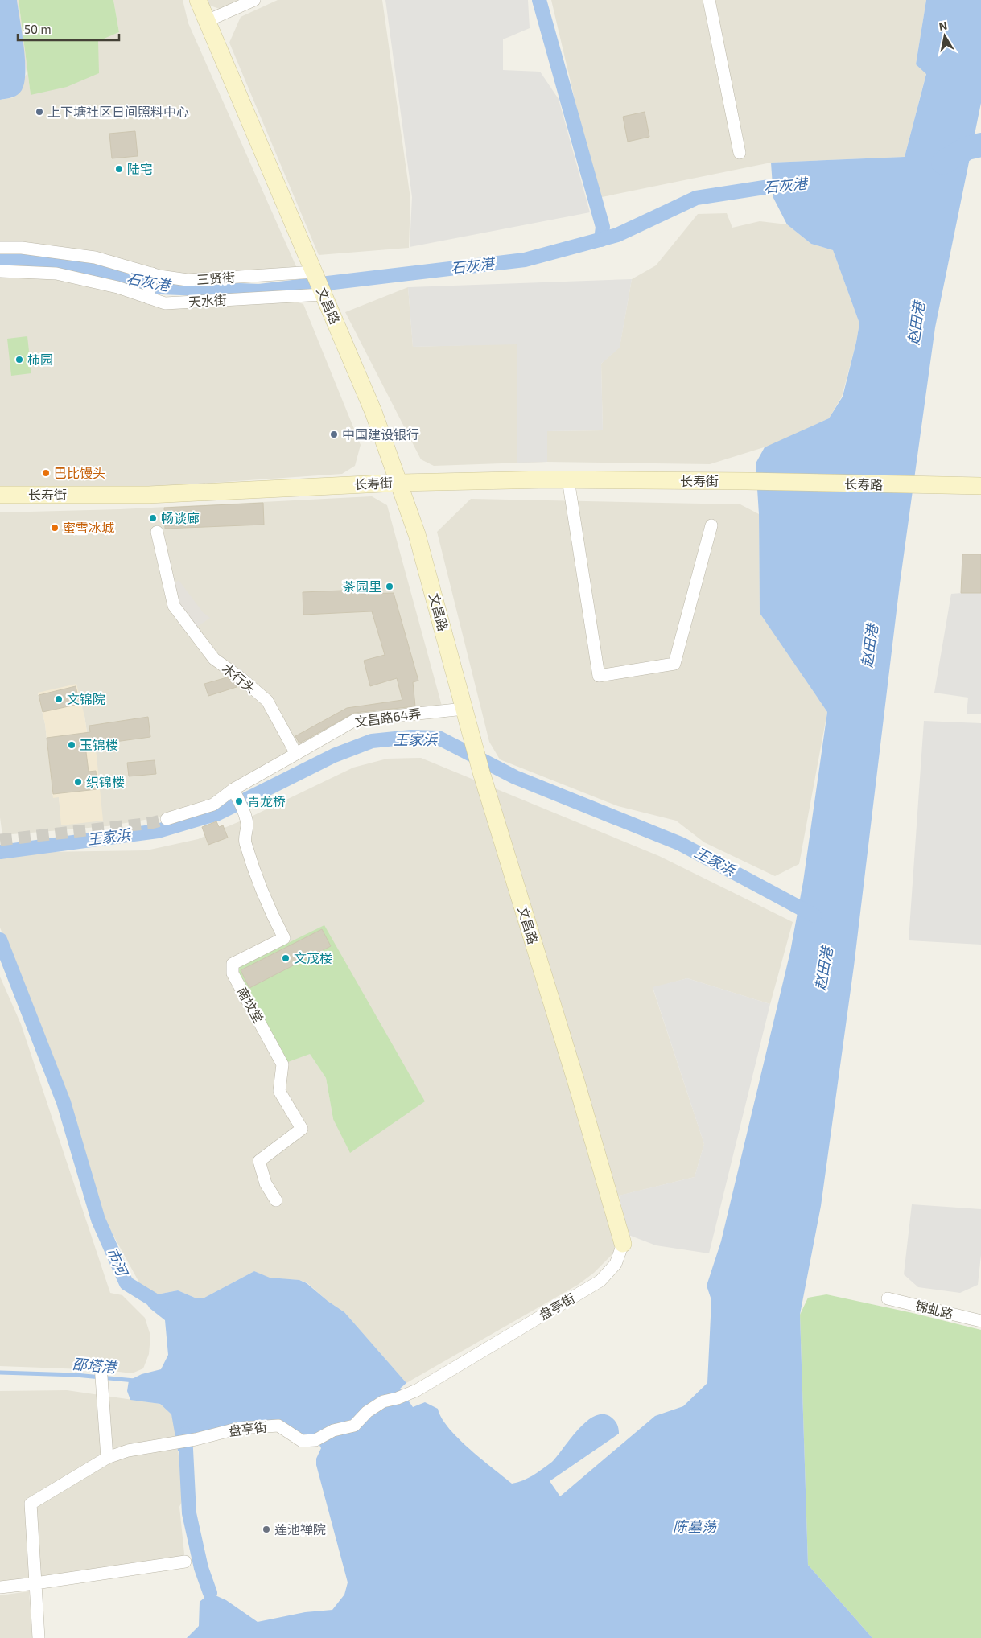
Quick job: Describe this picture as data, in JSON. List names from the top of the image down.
{
  "streets": {
    "street": [
      "三贤街",
      "天水街",
      "文昌路",
      "长寿街",
      "长寿路",
      "木行头",
      "文昌路64弄",
      "南坟堂",
      "盘亭街",
      "锦虬路"
    ]
  },
  "crossings": [
    ["三贤街", "天水街"],
    ["三贤街", "文昌路"],
    ["天水街", "文昌路"],
    ["文昌路", "长寿街"],
    ["文昌路", "文昌路64弄"],
    ["文昌路", "盘亭街"],
    ["长寿街", "长寿路"],
    ["木行头", "文昌路64弄"]
  ],
  "water": [
    "石灰港",
    "赵田港",
    "王家浜",
    "市河",
    "邵塔港",
    "陈墓荡"
  ],
  "places": [
    "上下塘社区日间照料中心",
    "陆宅",
    "柿园",
    "中国建设银行",
    "巴比馒头",
    "畅谈廊",
    "蜜雪冰城",
    "茶园里",
    "文锦院",
    "玉锦楼",
    "织锦楼",
    "青龙桥",
    "文茂楼",
    "莲池禅院"
  ],
  "scale_bar": "50 m",
  "north": "top"
}
